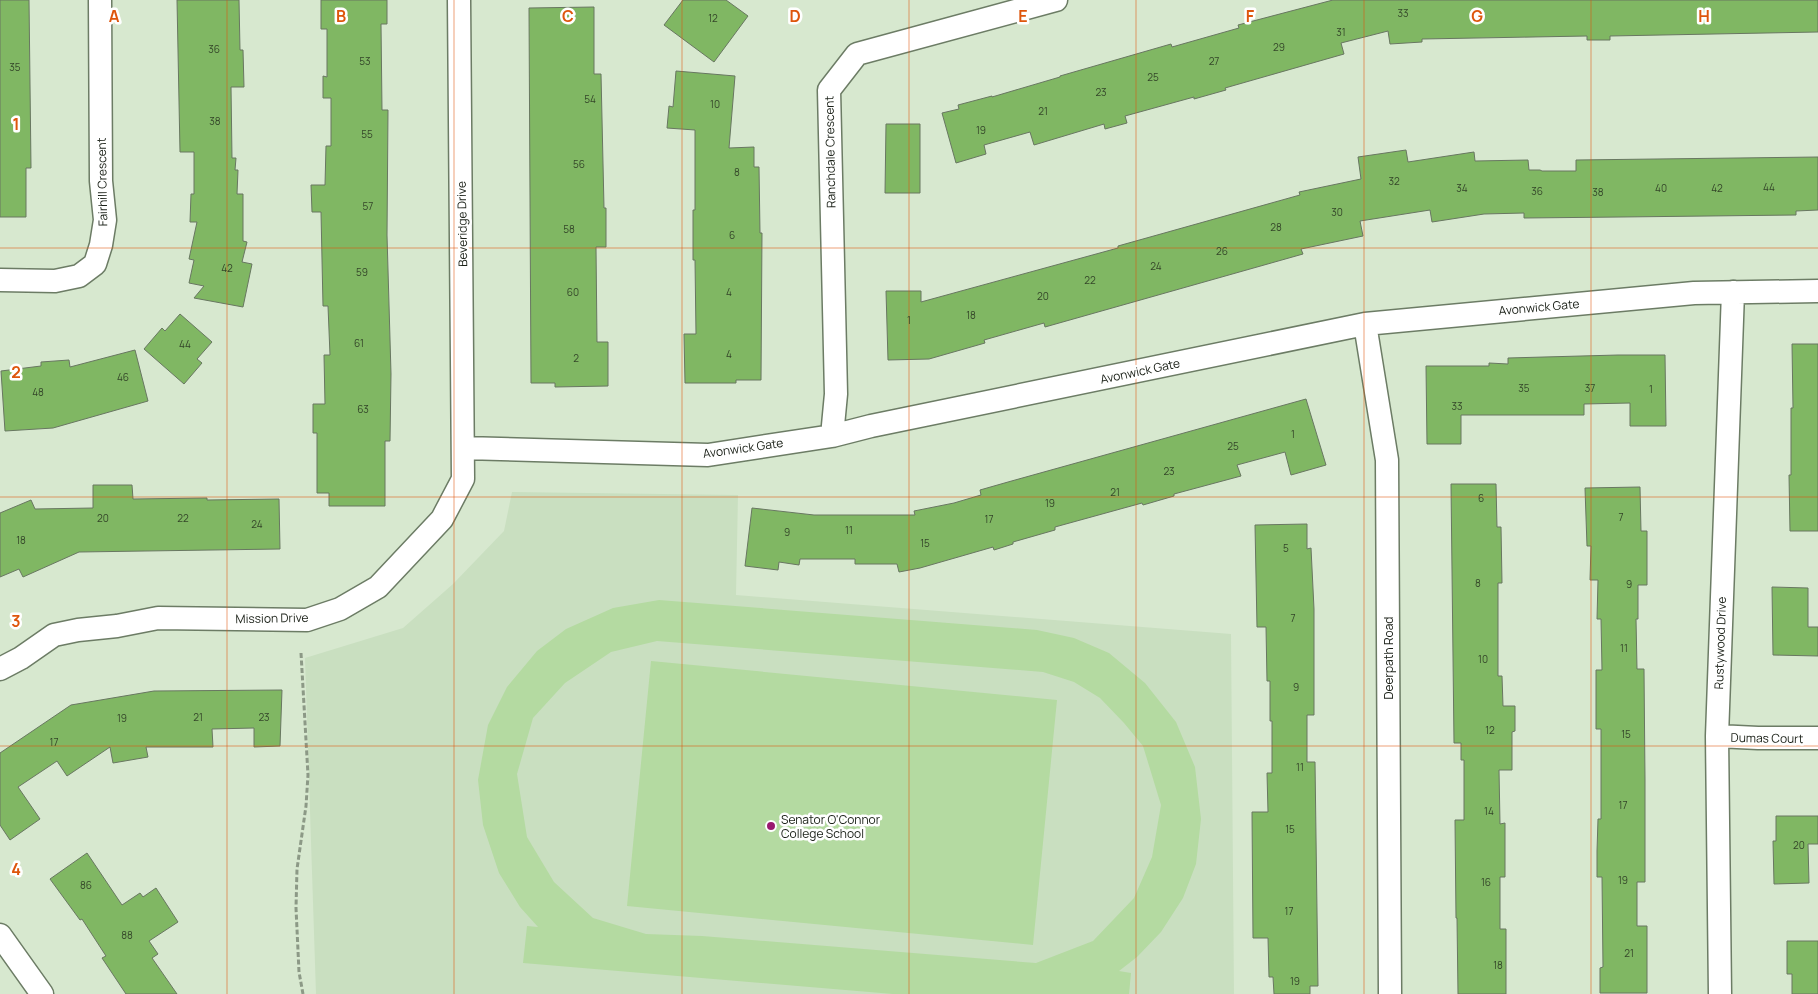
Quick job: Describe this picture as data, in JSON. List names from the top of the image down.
{
  "streets": {
    "street": [
      "Ranchdale Crescent",
      "Fairhill Crescent",
      "Beveridge Drive",
      "Avonwick Gate",
      "Mission Drive",
      "Rustywood Drive",
      "Deerpath Road",
      "Dumas Court"
    ]
  },
  "crossings": [
    ["Ranchdale Crescent", "Avonwick Gate"],
    ["Beveridge Drive", "Avonwick Gate"],
    ["Beveridge Drive", "Mission Drive"],
    ["Avonwick Gate", "Mission Drive"],
    ["Avonwick Gate", "Rustywood Drive"],
    ["Avonwick Gate", "Deerpath Road"],
    ["Rustywood Drive", "Dumas Court"]
  ],
  "places": ["Senator O'Connor College School"],
  "house_numbers": [
    "33",
    "12",
    "31",
    "29",
    "36",
    "53",
    "27",
    "35",
    "25",
    "23",
    "54",
    "10",
    "21",
    "38",
    "19",
    "55",
    "56",
    "8",
    "32",
    "44",
    "34",
    "40",
    "42",
    "36",
    "38",
    "57",
    "30",
    "28",
    "58",
    "6",
    "26",
    "24",
    "42",
    "59",
    "22",
    "60",
    "4",
    "20",
    "18",
    "1",
    "61",
    "44",
    "4",
    "2",
    "46",
    "35",
    "37",
    "1",
    "48",
    "33",
    "63",
    "1",
    "25",
    "23",
    "21",
    "6",
    "19",
    "7",
    "20",
    "22",
    "17",
    "24",
    "11",
    "9",
    "18",
    "15",
    "5",
    "8",
    "9",
    "7",
    "11",
    "10",
    "9",
    "21",
    "23",
    "19",
    "12",
    "15",
    "17",
    "11",
    "17",
    "14",
    "15",
    "20",
    "19",
    "16",
    "86",
    "17",
    "88",
    "21",
    "18",
    "19"
  ],
  "grid": {
    "columns": [
      "A",
      "B",
      "C",
      "D",
      "E",
      "F",
      "G",
      "H"
    ],
    "rows": [
      "1",
      "2",
      "3",
      "4"
    ]
  }
}
